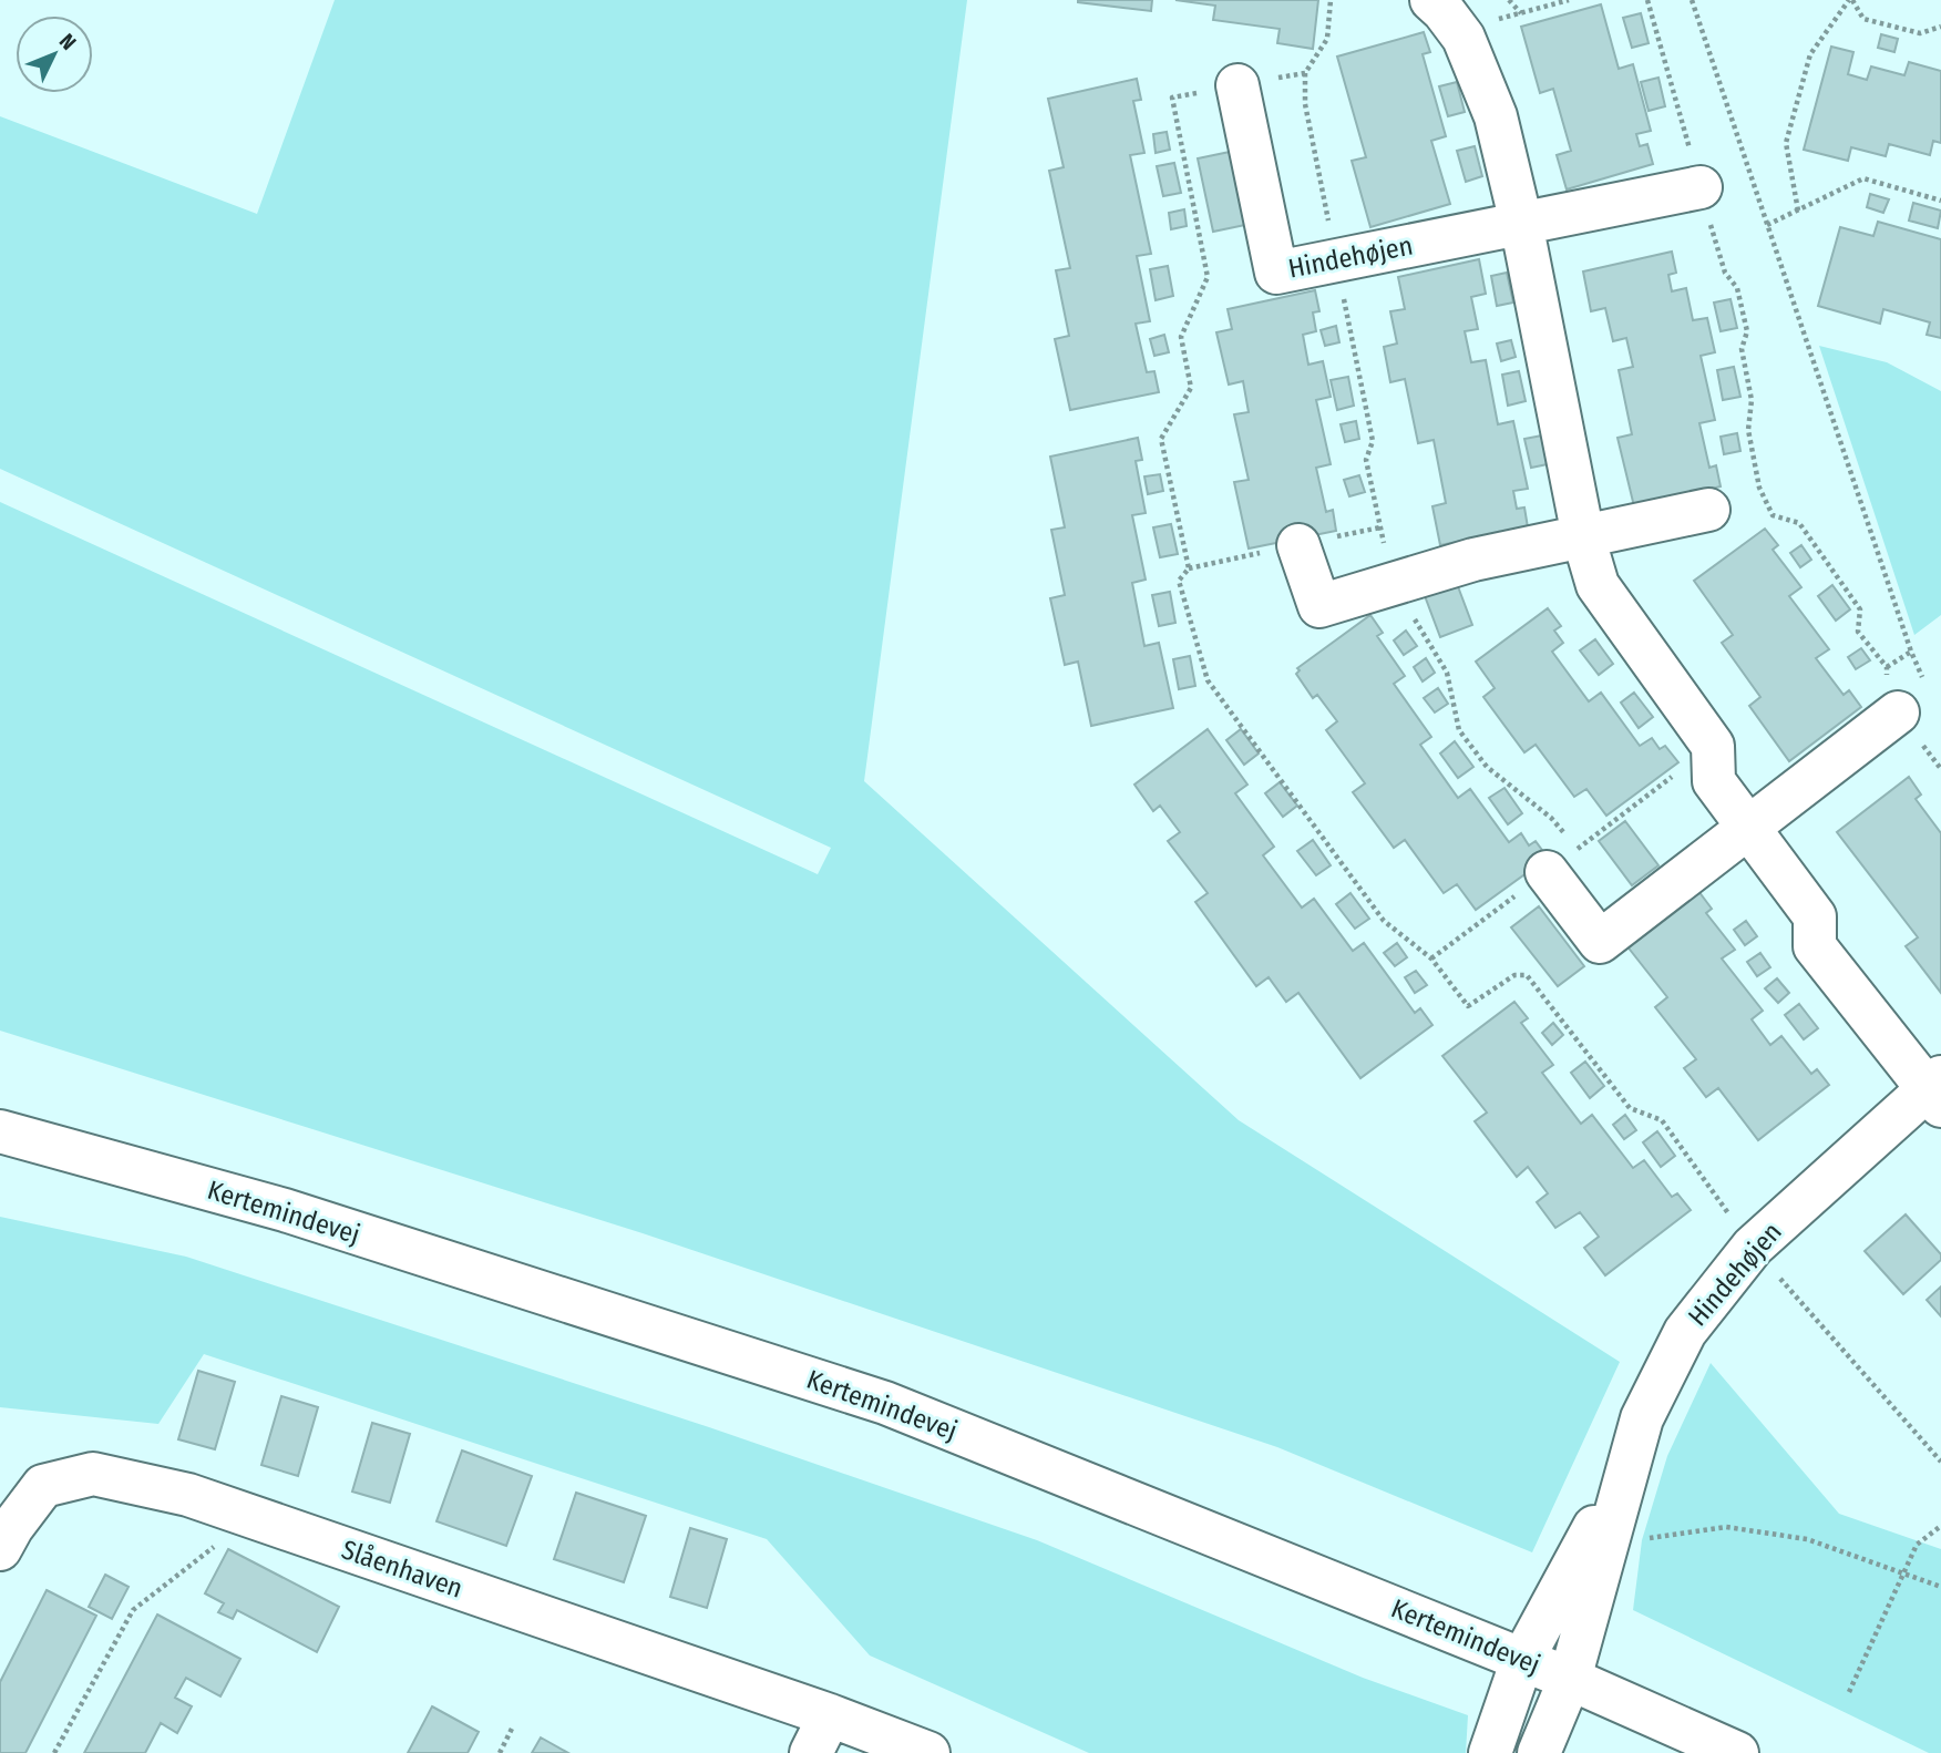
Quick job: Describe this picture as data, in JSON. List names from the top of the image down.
{
  "streets": {
    "street": ["Hindehøjen", "Kertemindevej", "Slåenhaven"]
  },
  "crossings": [
    ["Hindehøjen", "Kertemindevej"]
  ],
  "north": "top right"
}
